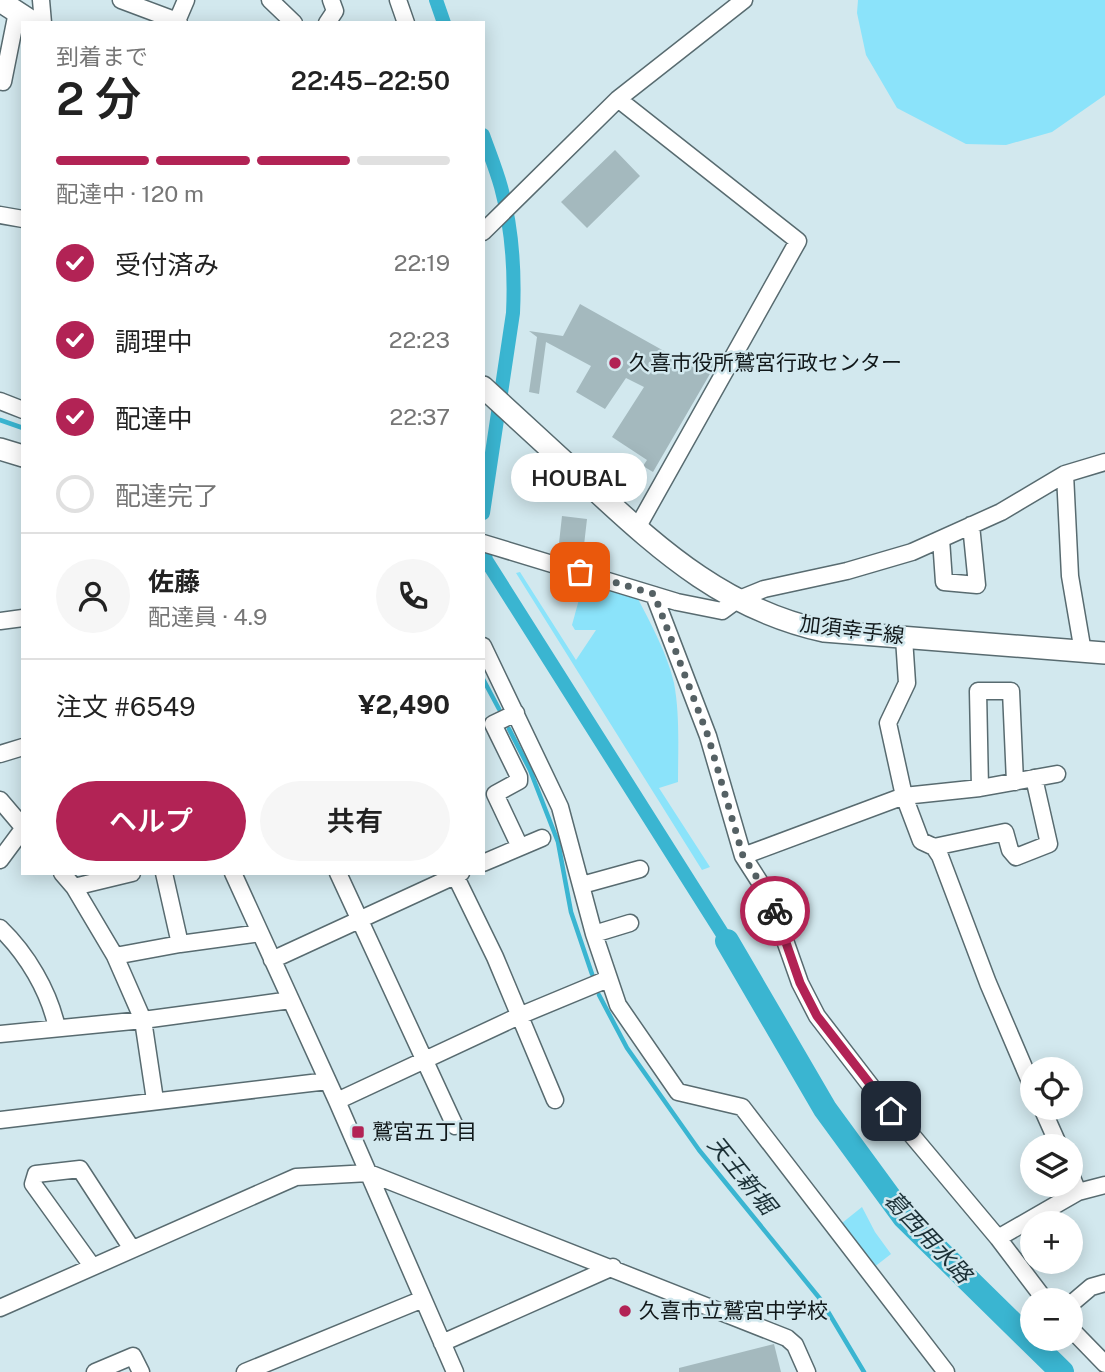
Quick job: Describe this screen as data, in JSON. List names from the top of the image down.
{
  "streets": {
    "main road": ["加須幸手線"]
  },
  "water": ["天王新堀", "葛西用水路"],
  "places": {
    "other": ["久喜市役所鷲宮行政センター", "HOUBAL", "久喜市立鷲宮中学校"],
    "transit": ["鷲宮五丁目"]
  },
  "page": {
    "heading": ["2 分", "到着まで", "22:45–22:50"],
    "panel": [
      "佐藤",
      "配達員 · 4.9",
      "注文 #6549",
      "¥2,490"
    ],
    "bar": "配達中 · 120 m",
    "list": [
      ["受付済み", "22:19"],
      ["調理中", "22:23"],
      ["配達中", "22:37"],
      "配達完了"
    ],
    "bubble": "HOUBAL",
    "buttons": ["ヘルプ", "共有"],
    "map_buttons": ["+", "−"]
  }
}
